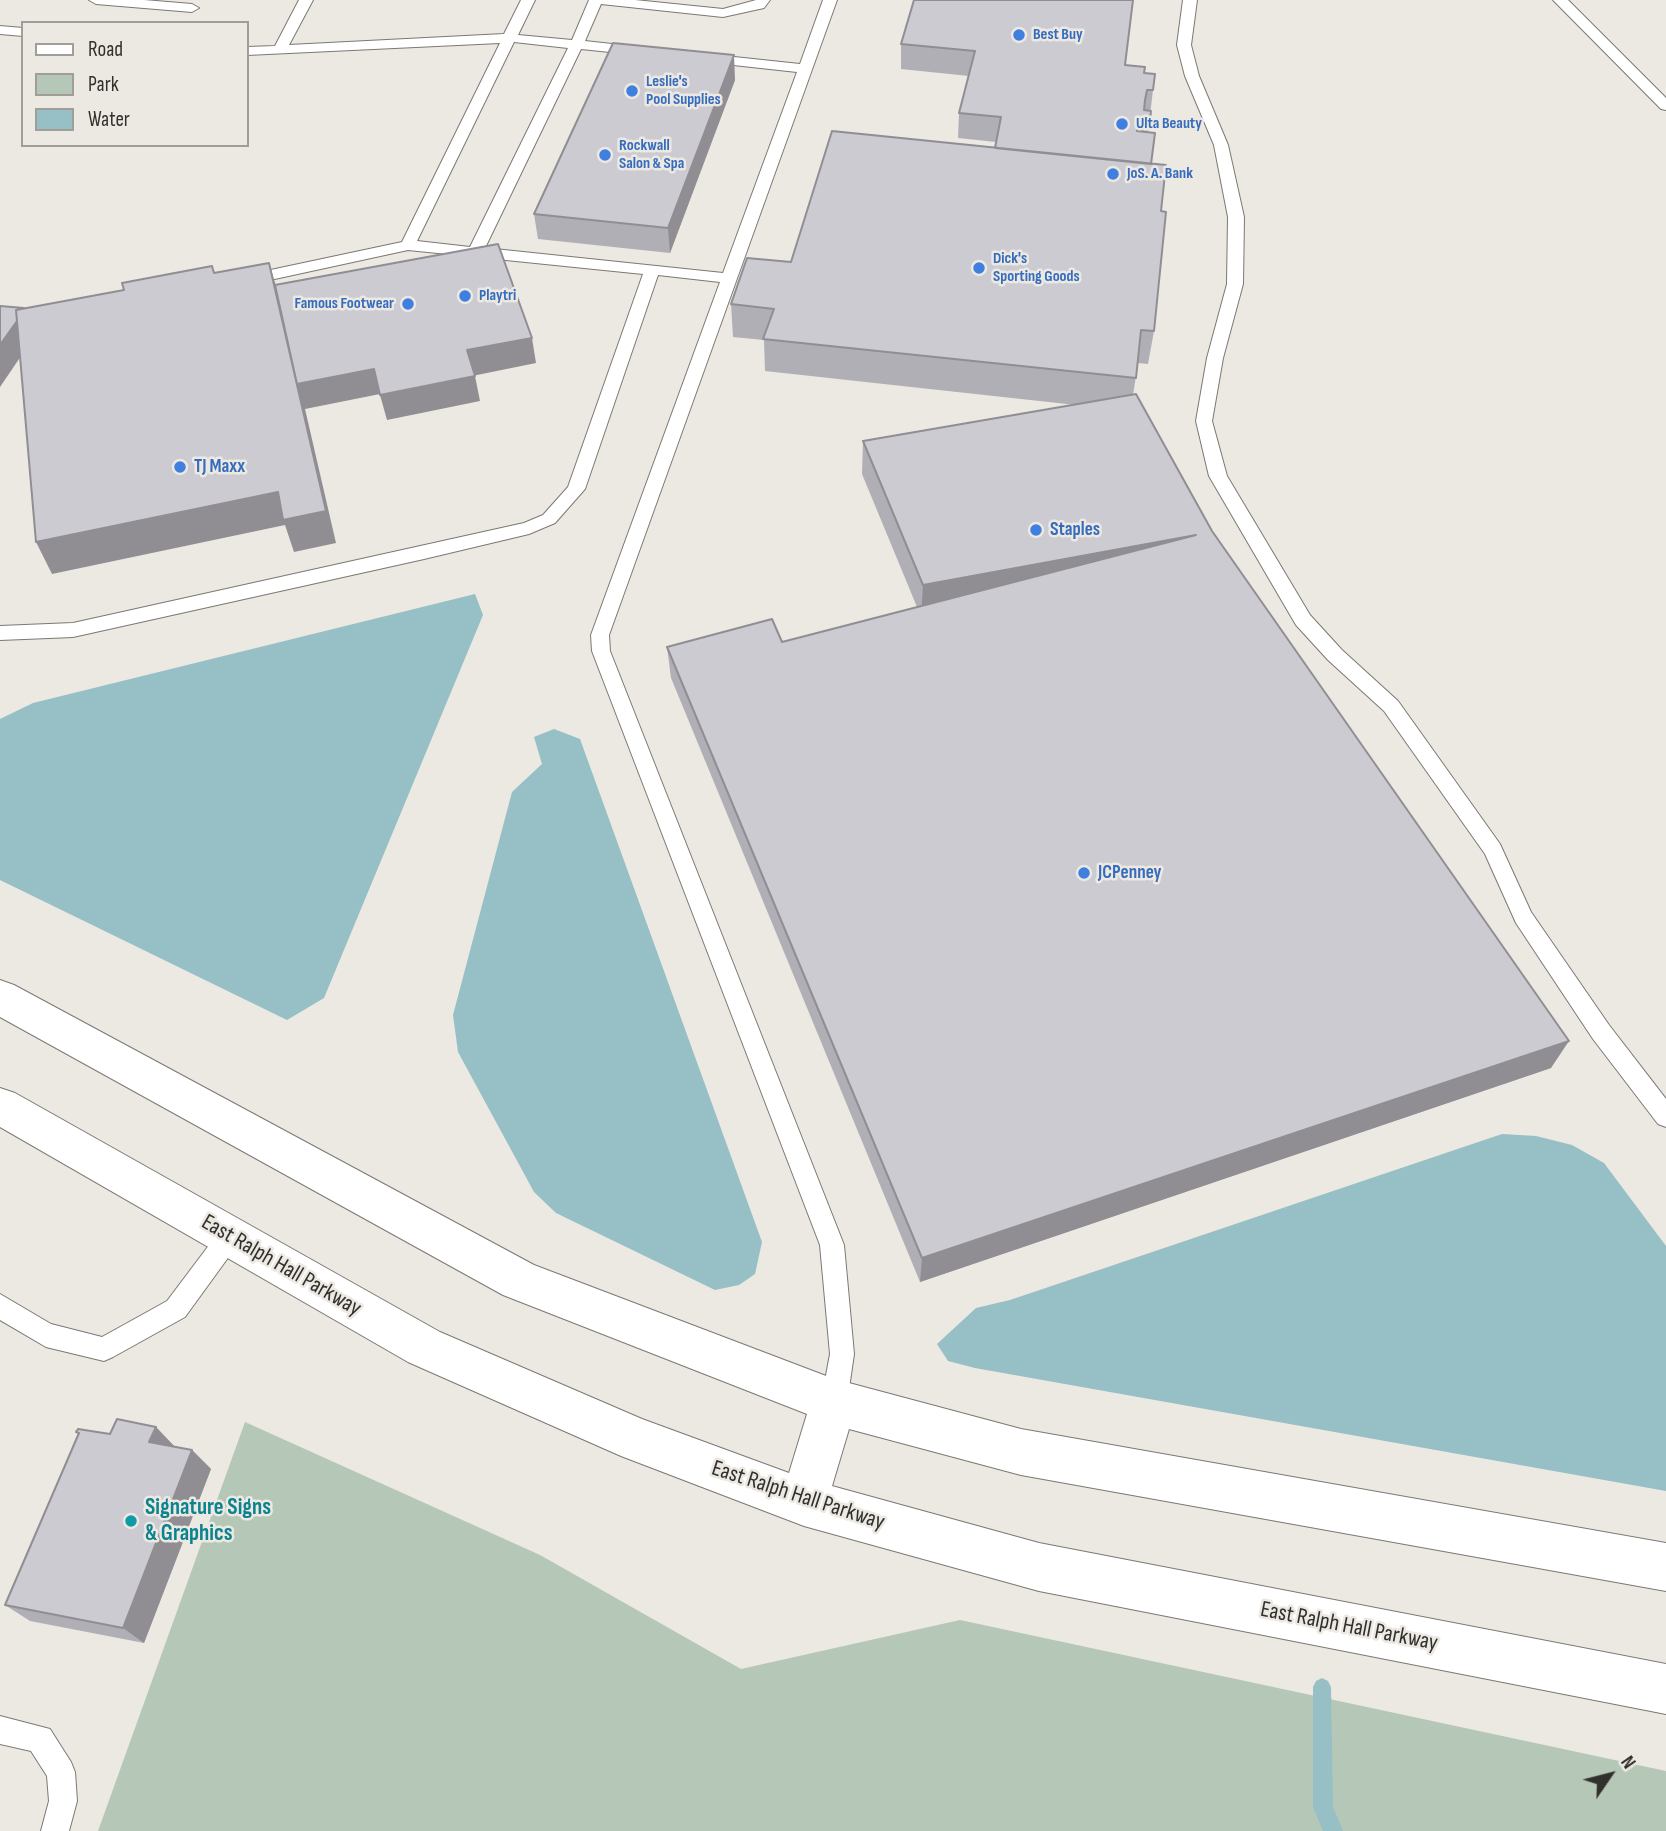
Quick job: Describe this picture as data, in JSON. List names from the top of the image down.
{
  "streets": {
    "main road": ["East Ralph Hall Parkway"]
  },
  "places": [
    "Best Buy",
    "Leslie's Pool Supplies",
    "Ulta Beauty",
    "Rockwall Salon & Spa",
    "JoS. A. Bank",
    "Dick's Sporting Goods",
    "Playtri",
    "Famous Footwear",
    "TJ Maxx",
    "Staples",
    "JCPenney",
    "Signature Signs & Graphics"
  ],
  "legend": ["Road", "Park", "Water"],
  "north": "top right"
}
